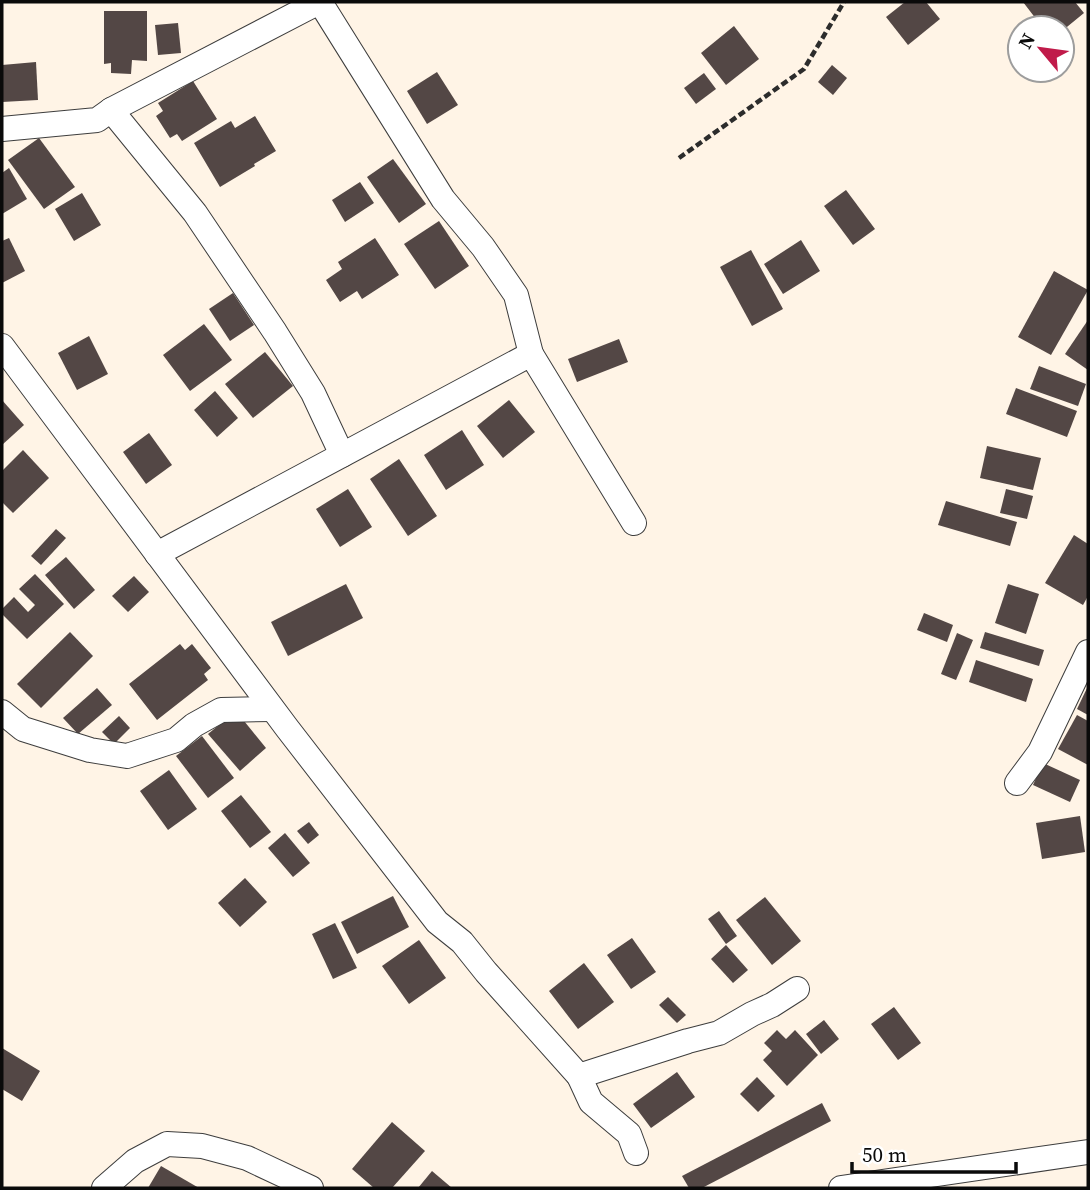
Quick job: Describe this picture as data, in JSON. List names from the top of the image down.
{
  "scale_bar": "50 m",
  "north": "top left"
}
